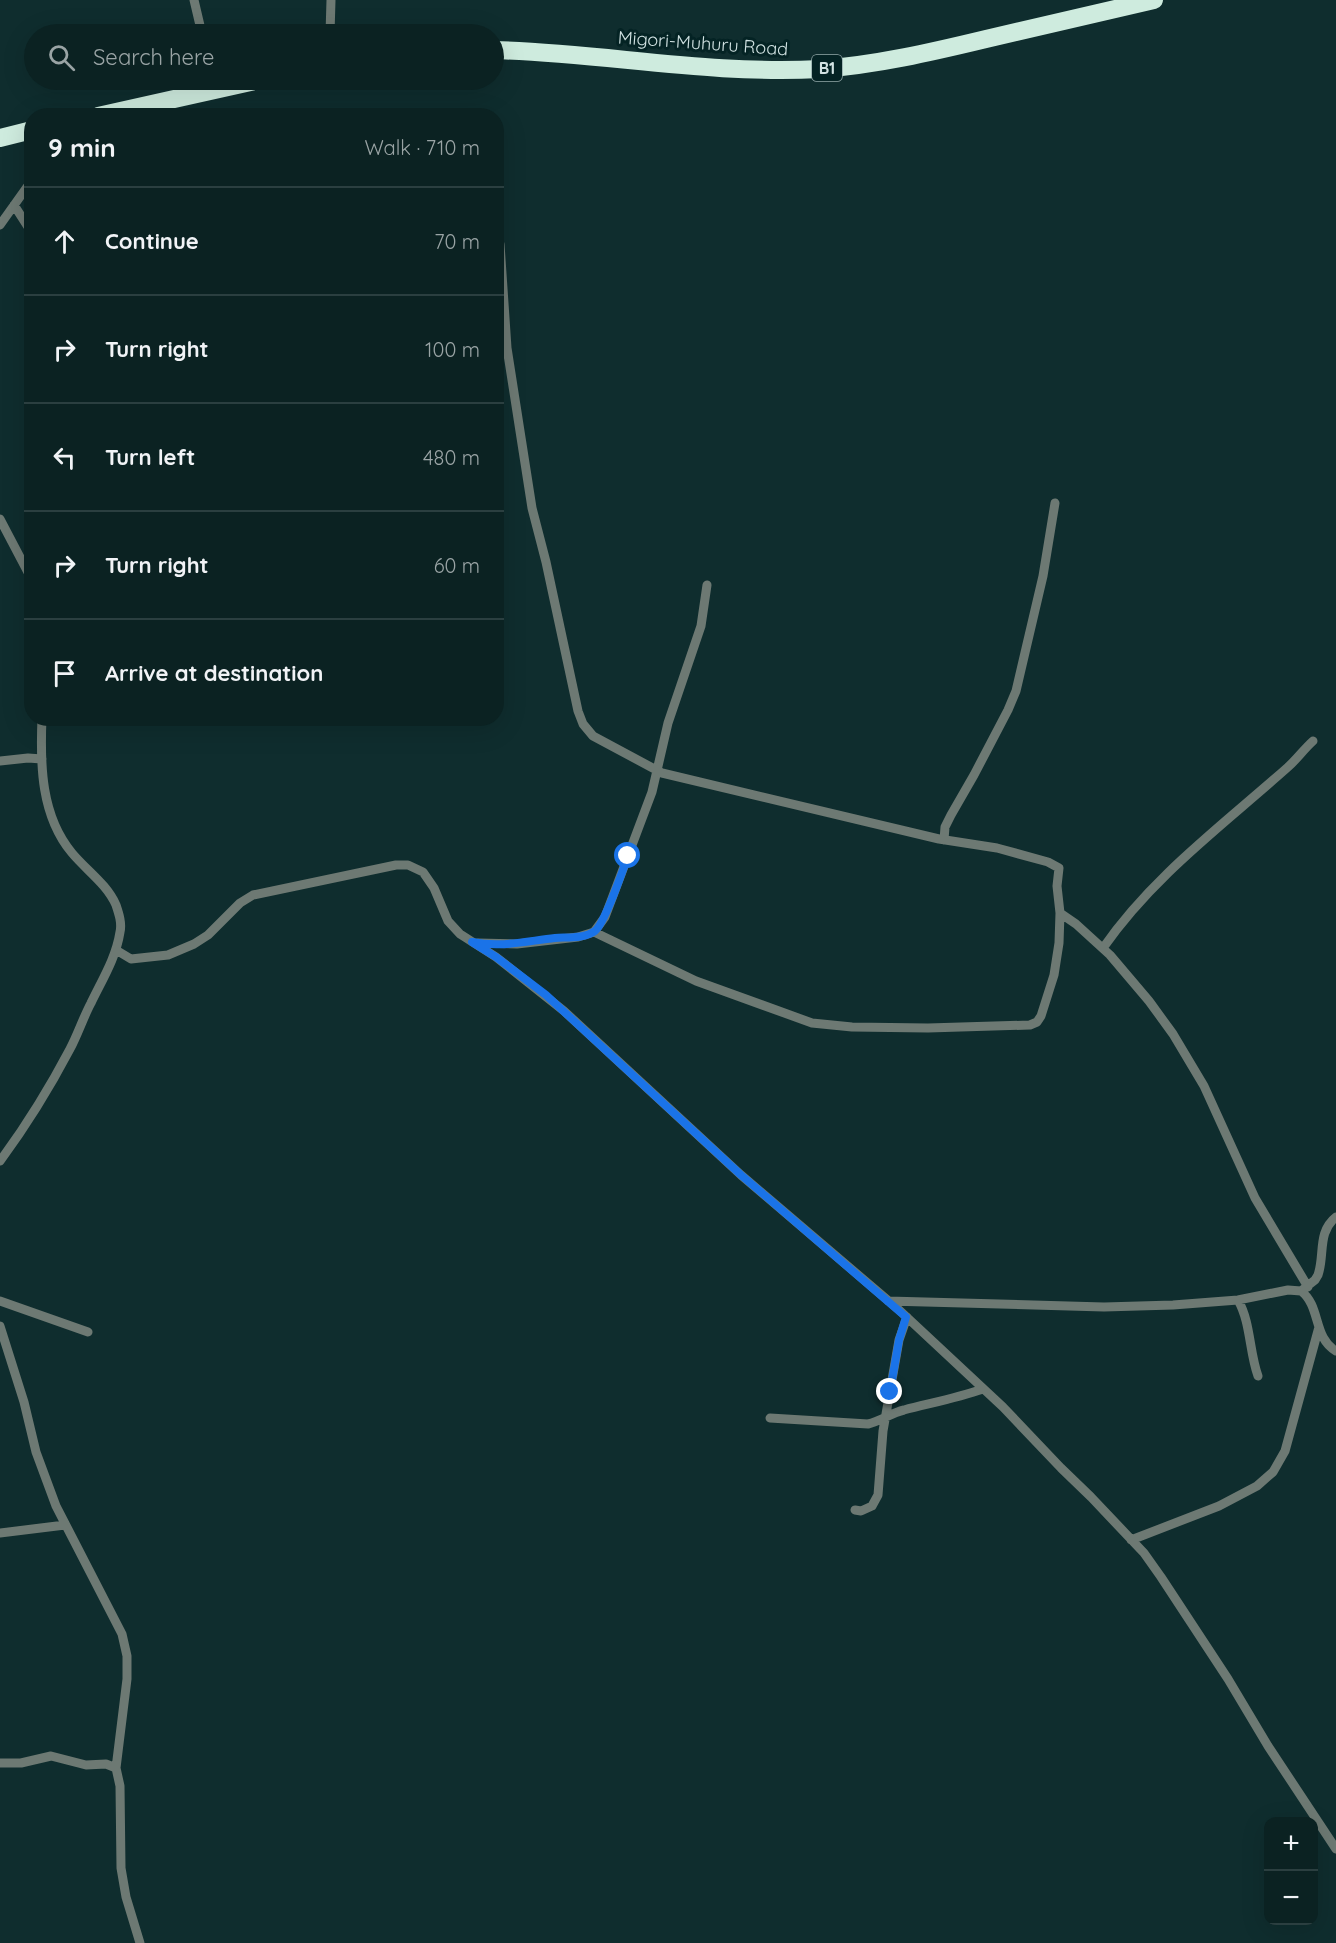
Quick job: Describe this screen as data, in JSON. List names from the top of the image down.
{
  "streets": {
    "highway": ["Migori-Muhuru Road", "B1"]
  },
  "page": {
    "search": "Search here",
    "heading": ["9 min", "Walk · 710 m"],
    "list": [
      ["Continue", "70 m"],
      ["Turn right", "100 m"],
      ["Turn left", "480 m"],
      ["Turn right", "60 m"],
      "Arrive at destination"
    ],
    "map_buttons": ["+", "−"]
  }
}
